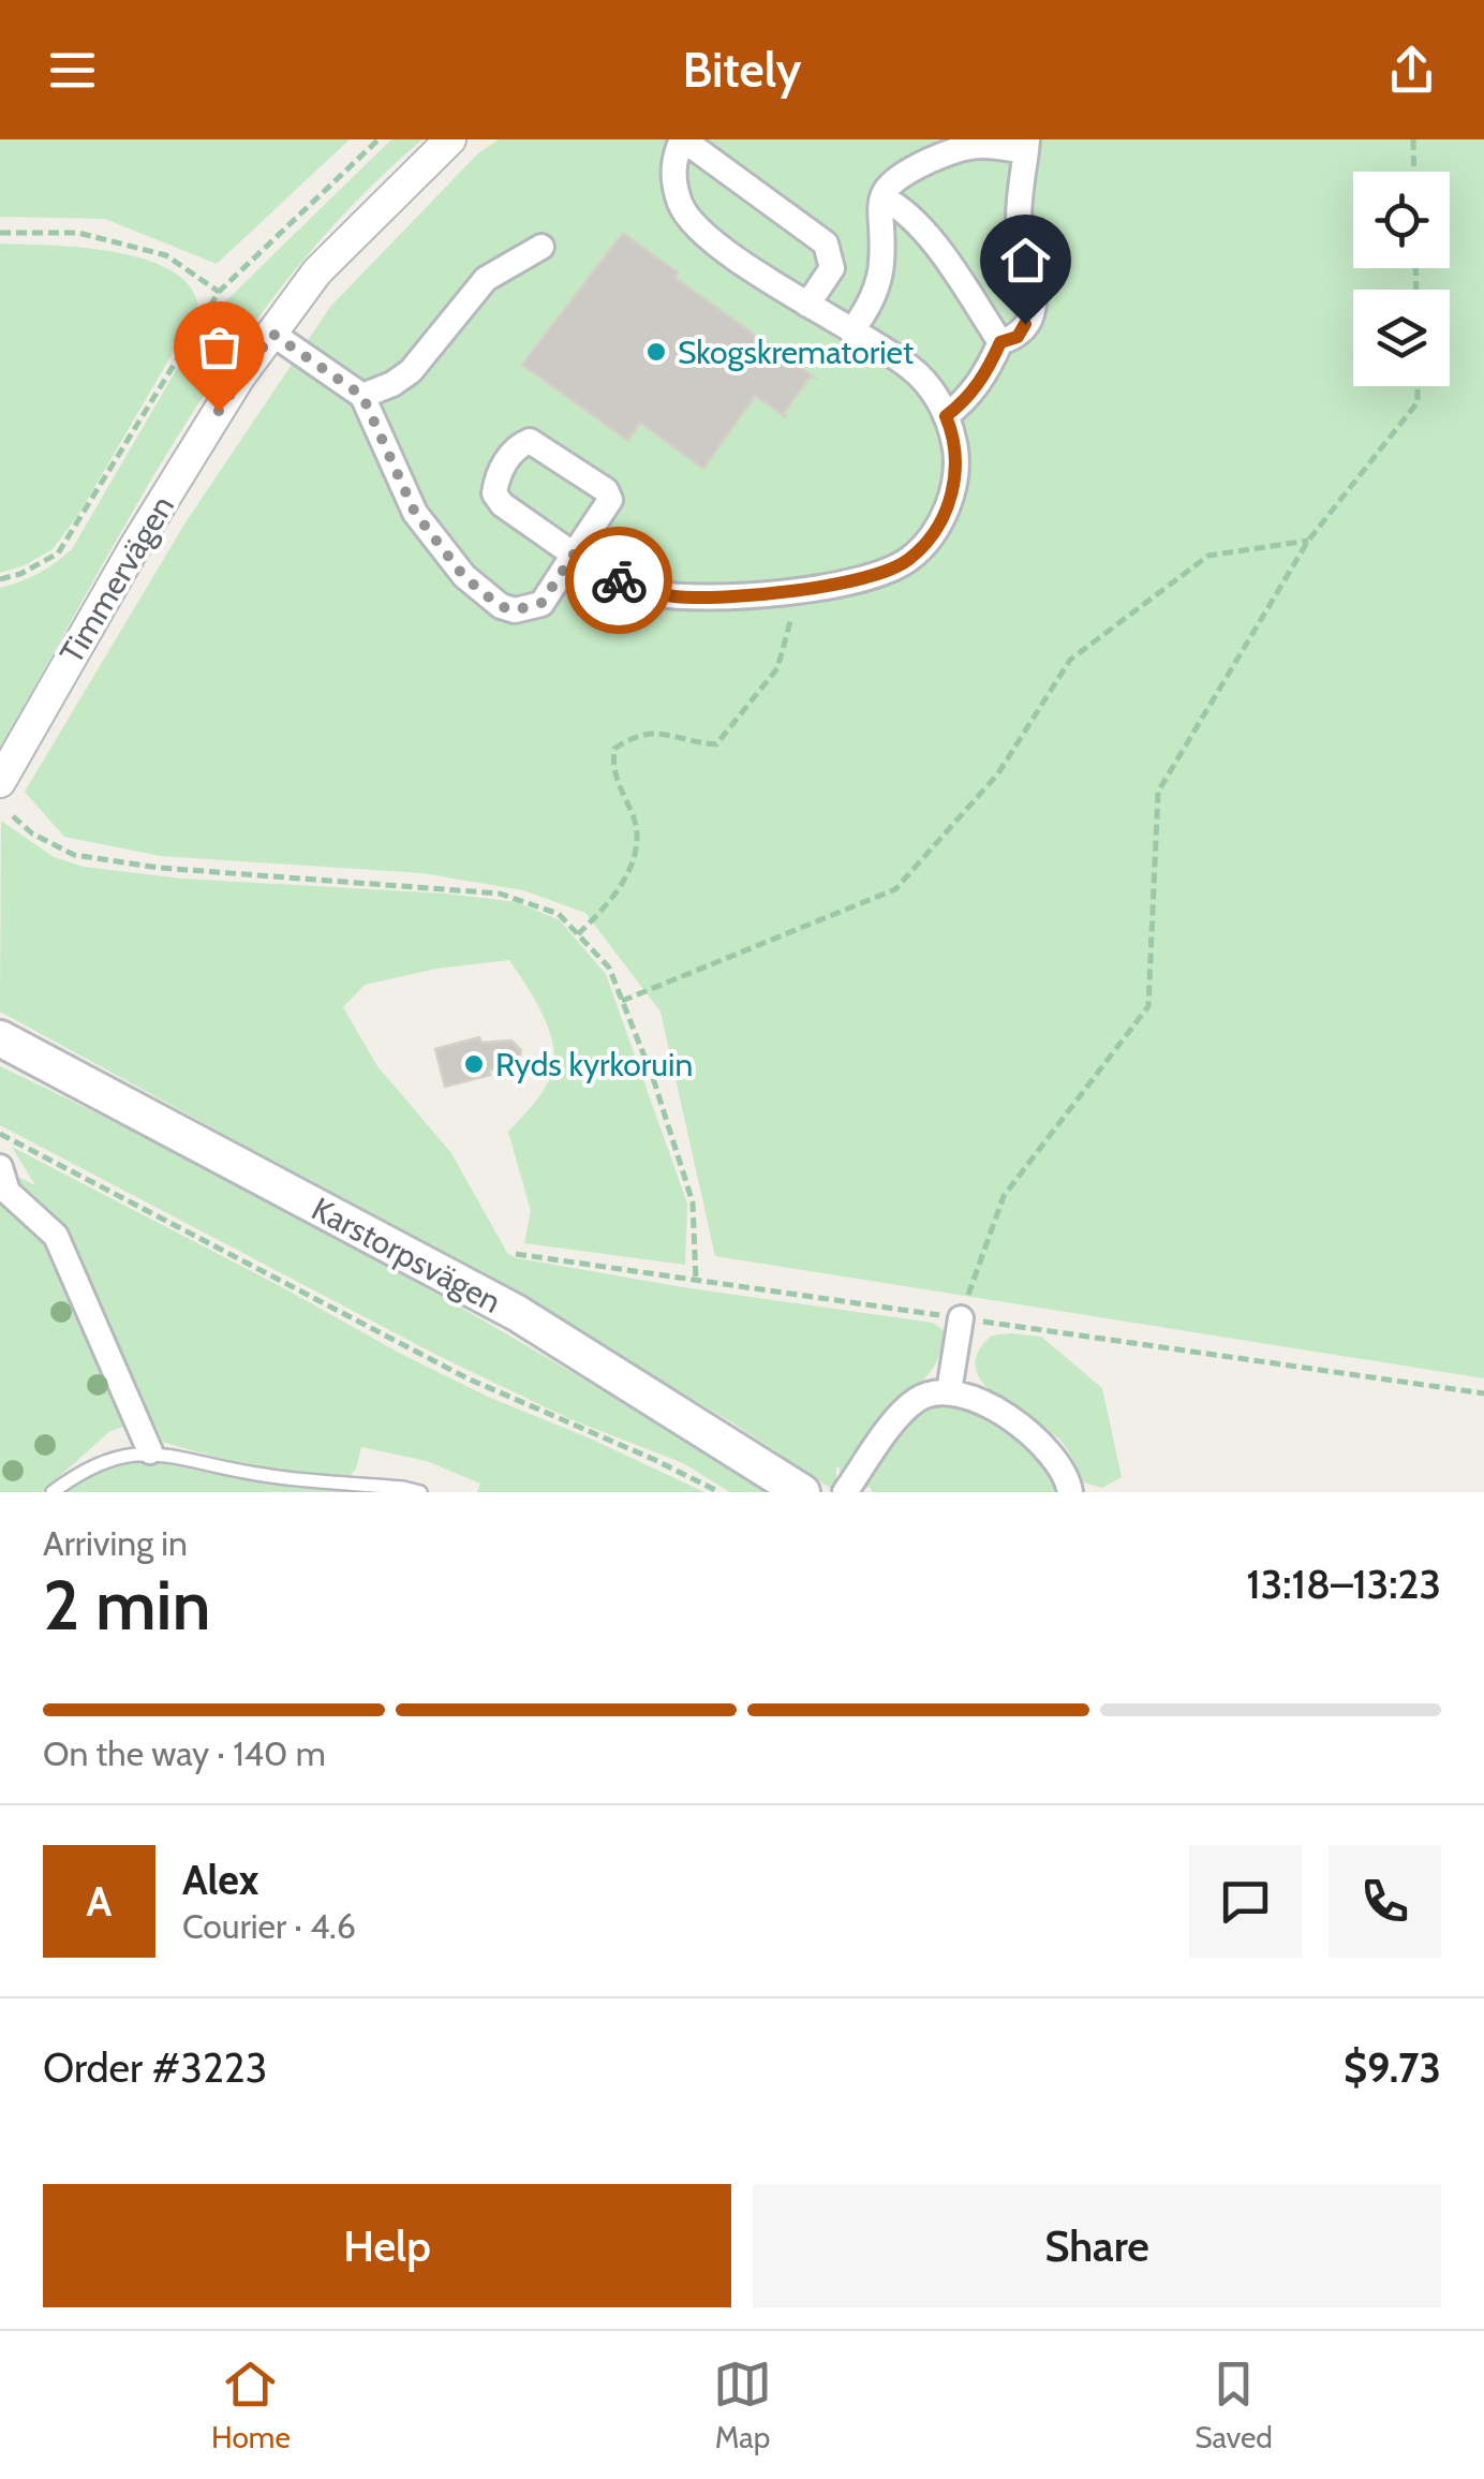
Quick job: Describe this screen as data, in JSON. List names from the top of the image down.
{
  "streets": {
    "main road": ["Karstorpsvägen"],
    "street": ["Timmervägen"]
  },
  "places": ["Skogskrematoriet", "Ryds kyrkoruin"],
  "page": {
    "header": "Bitely",
    "heading": ["2 min", "Arriving in", "13:18–13:23"],
    "panel": [
      "Alex",
      "Courier · 4.6",
      "Order #3223",
      "$9.73"
    ],
    "bar": "On the way · 140 m",
    "round": "A",
    "buttons": ["Help", "Share"],
    "tabs": ["Home", "Map", "Saved"]
  }
}
